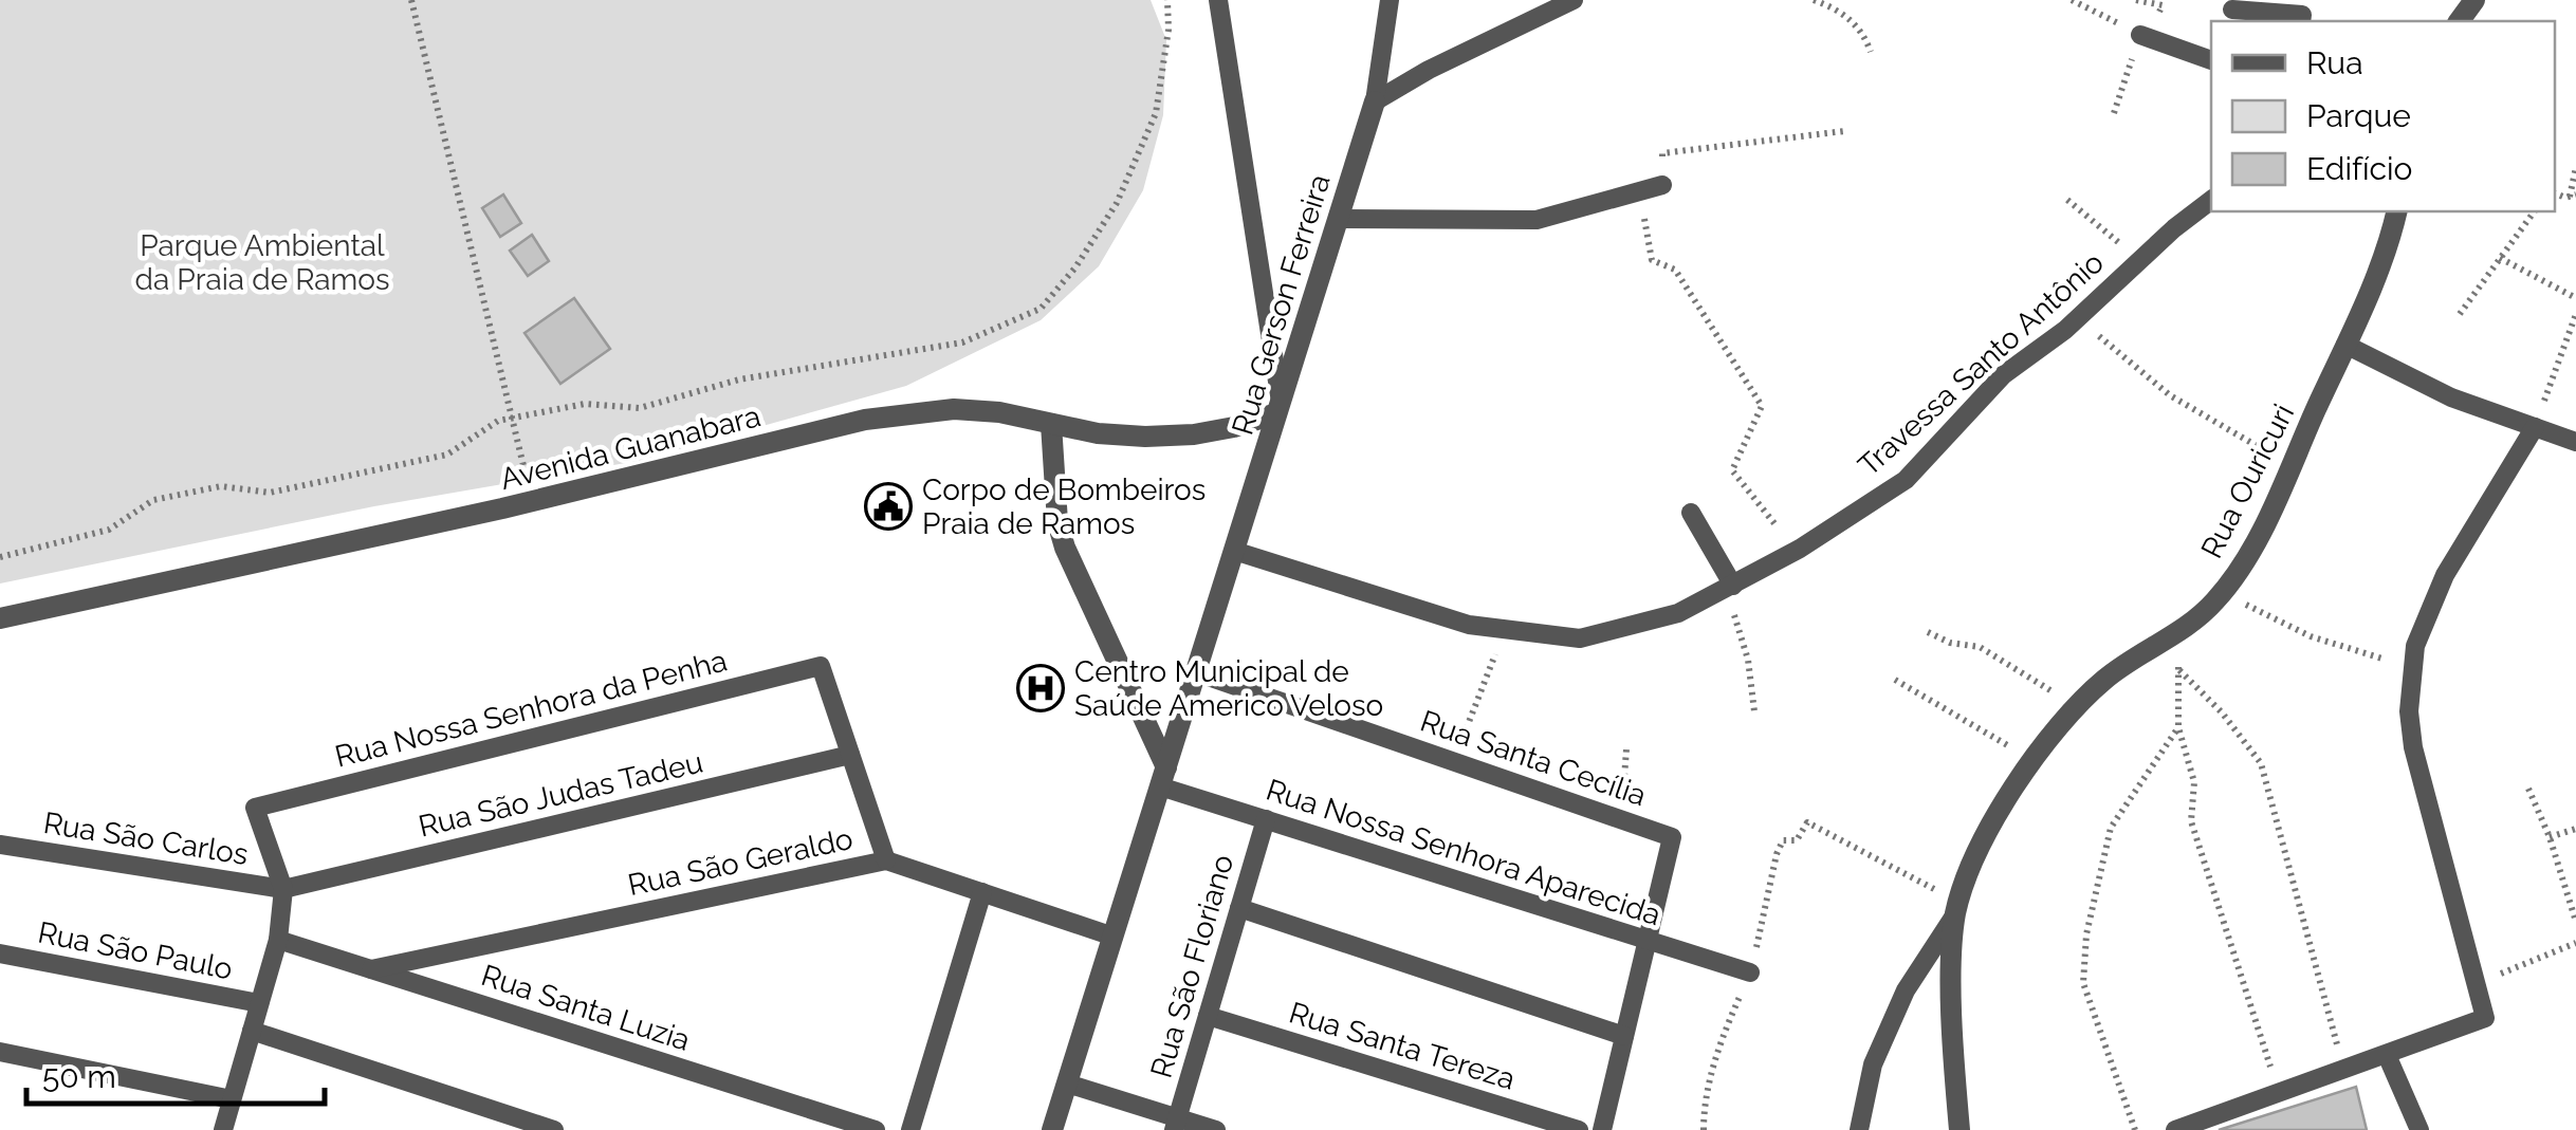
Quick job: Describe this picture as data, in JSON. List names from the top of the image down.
{
  "streets": {
    "street": ["Rua Gerson Ferreira", "Avenida Guanabara", "Rua Ouricuri"],
    "lane": [
      "Travessa Santo Antônio",
      "Rua Nossa Senhora da Penha",
      "Rua Santa Cecília",
      "Rua São Judas Tadeu",
      "Rua São Carlos",
      "Rua Nossa Senhora Aparecida",
      "Rua São Geraldo",
      "Rua São Paulo",
      "Rua São Floriano",
      "Rua Santa Luzia",
      "Rua Santa Tereza"
    ]
  },
  "crossings": [
    ["Rua Gerson Ferreira", "Travessa Santo Antônio"],
    ["Rua Gerson Ferreira", "Avenida Guanabara"],
    ["Rua Gerson Ferreira", "Rua Santa Cecília"],
    ["Rua Gerson Ferreira", "Rua Nossa Senhora Aparecida"],
    ["Rua Gerson Ferreira", "Rua São Geraldo"],
    ["Rua Nossa Senhora da Penha", "Rua São Judas Tadeu"],
    ["Rua Nossa Senhora da Penha", "Rua São Carlos"],
    ["Rua Santa Cecília", "Rua Nossa Senhora Aparecida"],
    ["Rua São Judas Tadeu", "Rua São Carlos"],
    ["Rua Nossa Senhora Aparecida", "Rua São Floriano"],
    ["Rua São Geraldo", "Rua Santa Luzia"],
    ["Rua São Floriano", "Rua Santa Tereza"]
  ],
  "parks": ["Parque Ambiental da Praia de Ramos"],
  "places": {
    "public building": ["Corpo de Bombeiros Praia de Ramos"],
    "hospital": ["Centro Municipal de Saúde Americo Veloso"]
  },
  "legend": ["Rua", "Parque", "Edifício"],
  "scale_bar": "50 m"
}
